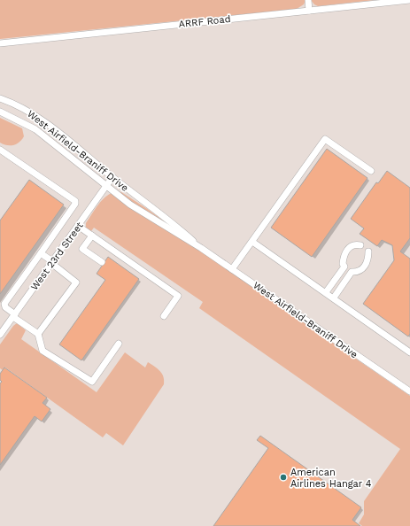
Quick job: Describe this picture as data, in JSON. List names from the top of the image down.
{
  "streets": {
    "street": ["ARRF Road", "West Airfield-Braniff Drive", "West 23rd Street"]
  },
  "crossings": [
    ["West Airfield-Braniff Drive", "West 23rd Street"]
  ],
  "places": ["American Airlines Hangar 4"]
}
